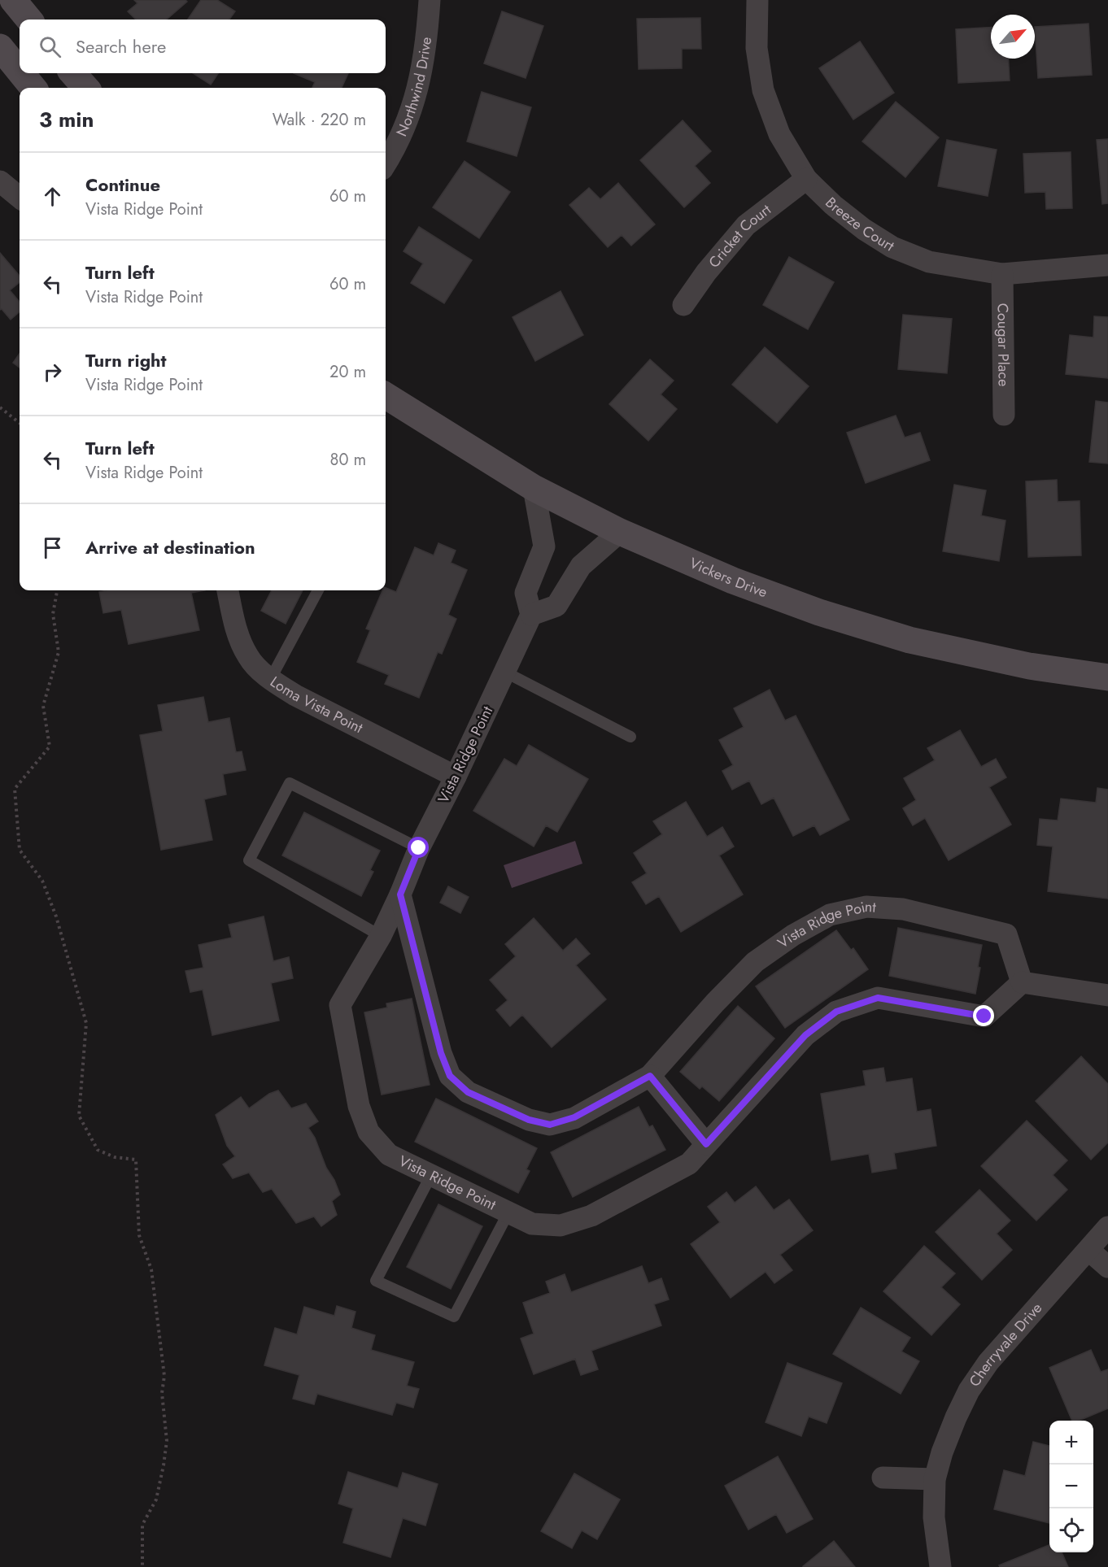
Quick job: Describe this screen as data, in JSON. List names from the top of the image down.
{
  "streets": {
    "main road": ["Vickers Drive"],
    "street": [
      "Northwind Drive",
      "Breeze Court",
      "Cricket Court",
      "Cougar Place",
      "Loma Vista Point",
      "Vista Ridge Point",
      "Cherryvale Drive"
    ]
  },
  "crossings": [
    ["Breeze Court", "Cricket Court"],
    ["Breeze Court", "Cougar Place"],
    ["Loma Vista Point", "Vista Ridge Point"]
  ],
  "north": "top right",
  "page": {
    "search": "Search here",
    "heading": ["3 min", "Walk · 220 m"],
    "list": [
      ["Continue", "Vista Ridge Point", "60 m"],
      ["Turn left", "Vista Ridge Point", "60 m"],
      ["Turn right", "Vista Ridge Point", "20 m"],
      ["Turn left", "Vista Ridge Point", "80 m"],
      "Arrive at destination"
    ],
    "map_buttons": ["+", "−"]
  }
}
